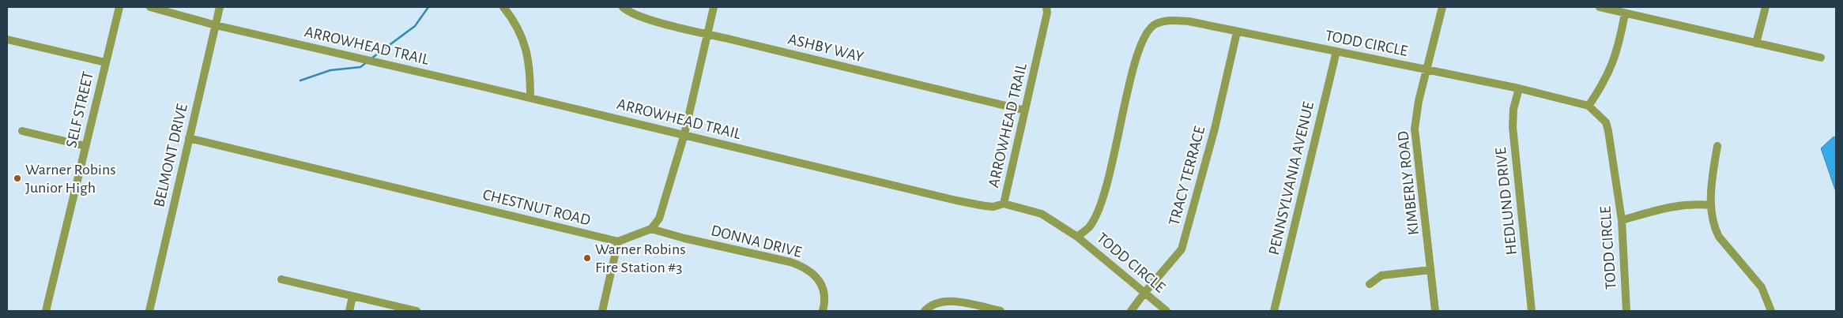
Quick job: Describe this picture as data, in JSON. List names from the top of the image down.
{
  "streets": {
    "street": [
      "TODD CIRCLE",
      "ARROWHEAD TRAIL",
      "ASHBY WAY",
      "SELF STREET",
      "BELMONT DRIVE",
      "TRACY TERRACE",
      "PENNSYLVANIA AVENUE",
      "KIMBERLY ROAD",
      "HEDLUND DRIVE",
      "CHESTNUT ROAD",
      "DONNA DRIVE"
    ]
  },
  "crossings": [
    ["TODD CIRCLE", "ARROWHEAD TRAIL"],
    ["TODD CIRCLE", "TRACY TERRACE"],
    ["TODD CIRCLE", "PENNSYLVANIA AVENUE"],
    ["TODD CIRCLE", "KIMBERLY ROAD"],
    ["TODD CIRCLE", "HEDLUND DRIVE"],
    ["ARROWHEAD TRAIL", "ASHBY WAY"],
    ["ARROWHEAD TRAIL", "BELMONT DRIVE"],
    ["BELMONT DRIVE", "CHESTNUT ROAD"]
  ],
  "places": ["Warner Robins Junior High", "Warner Robins Fire Station #3"]
}
